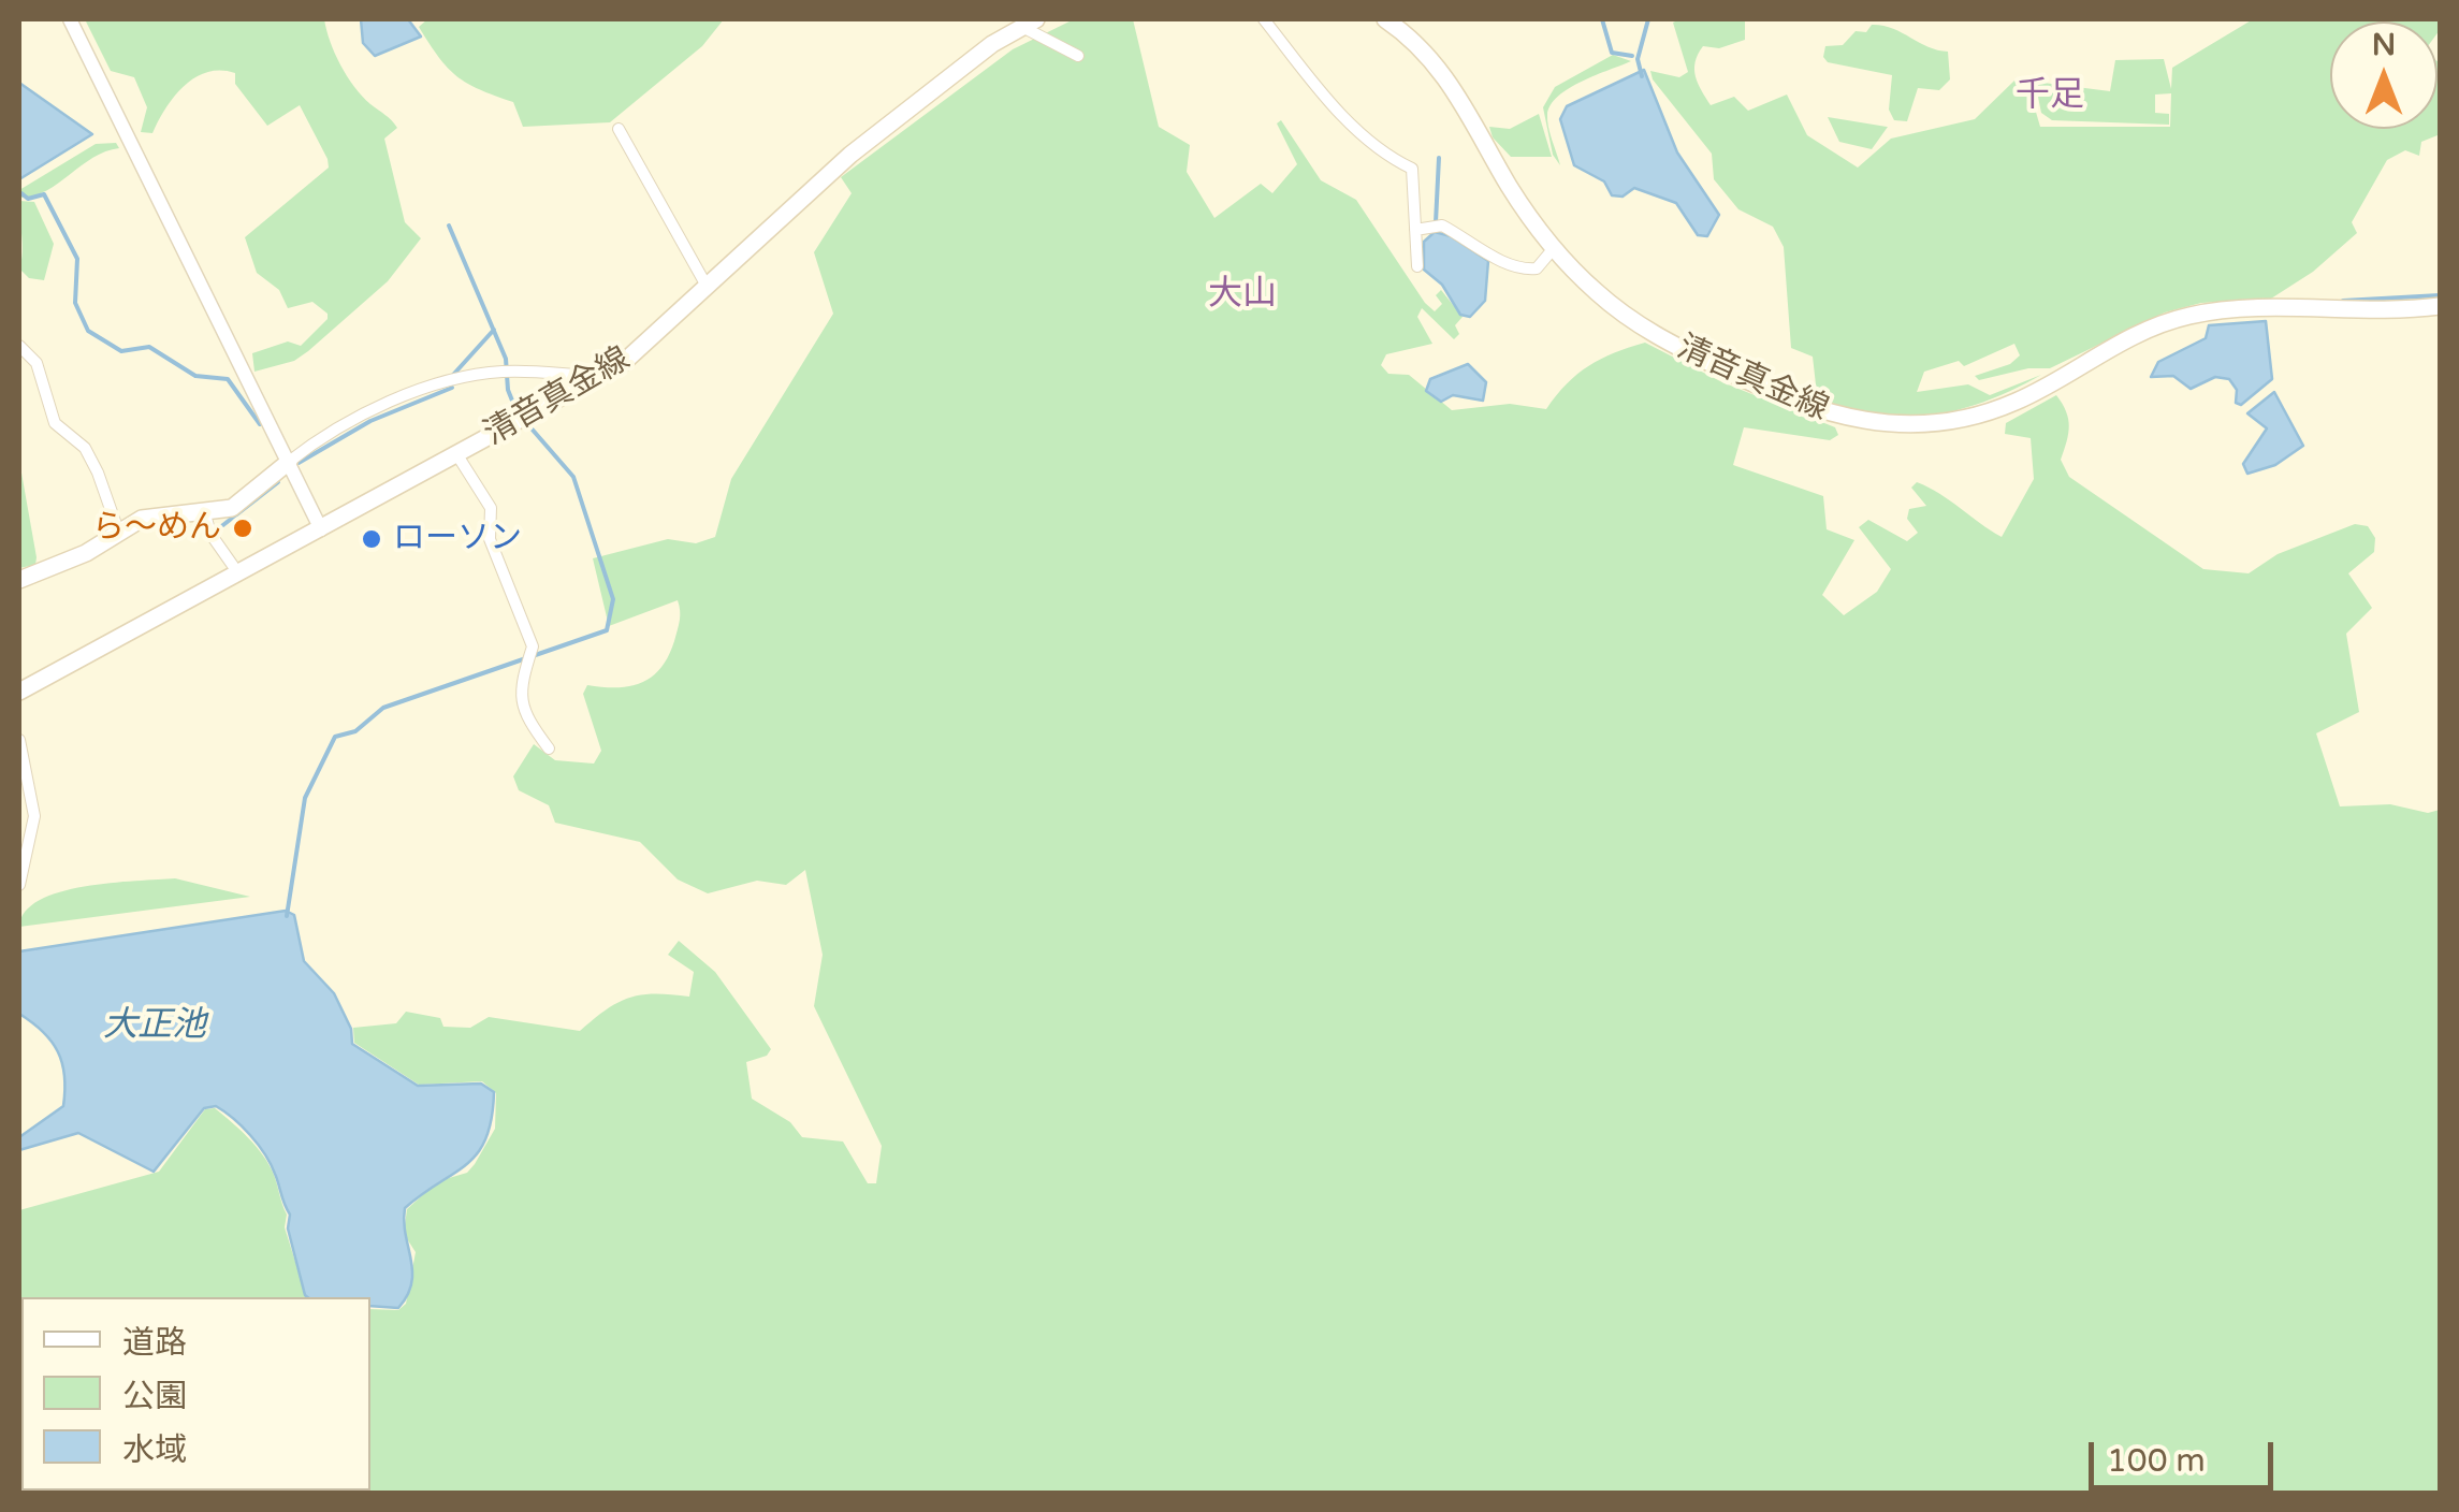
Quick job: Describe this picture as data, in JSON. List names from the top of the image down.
{
  "streets": {
    "main road": ["清音真金線"]
  },
  "districts": ["千足", "大山"],
  "water": ["大正池"],
  "places": ["ら～めん", "ローソン"],
  "legend": ["道路", "公園", "水域"],
  "scale_bar": "100 m",
  "north": "top"
}
